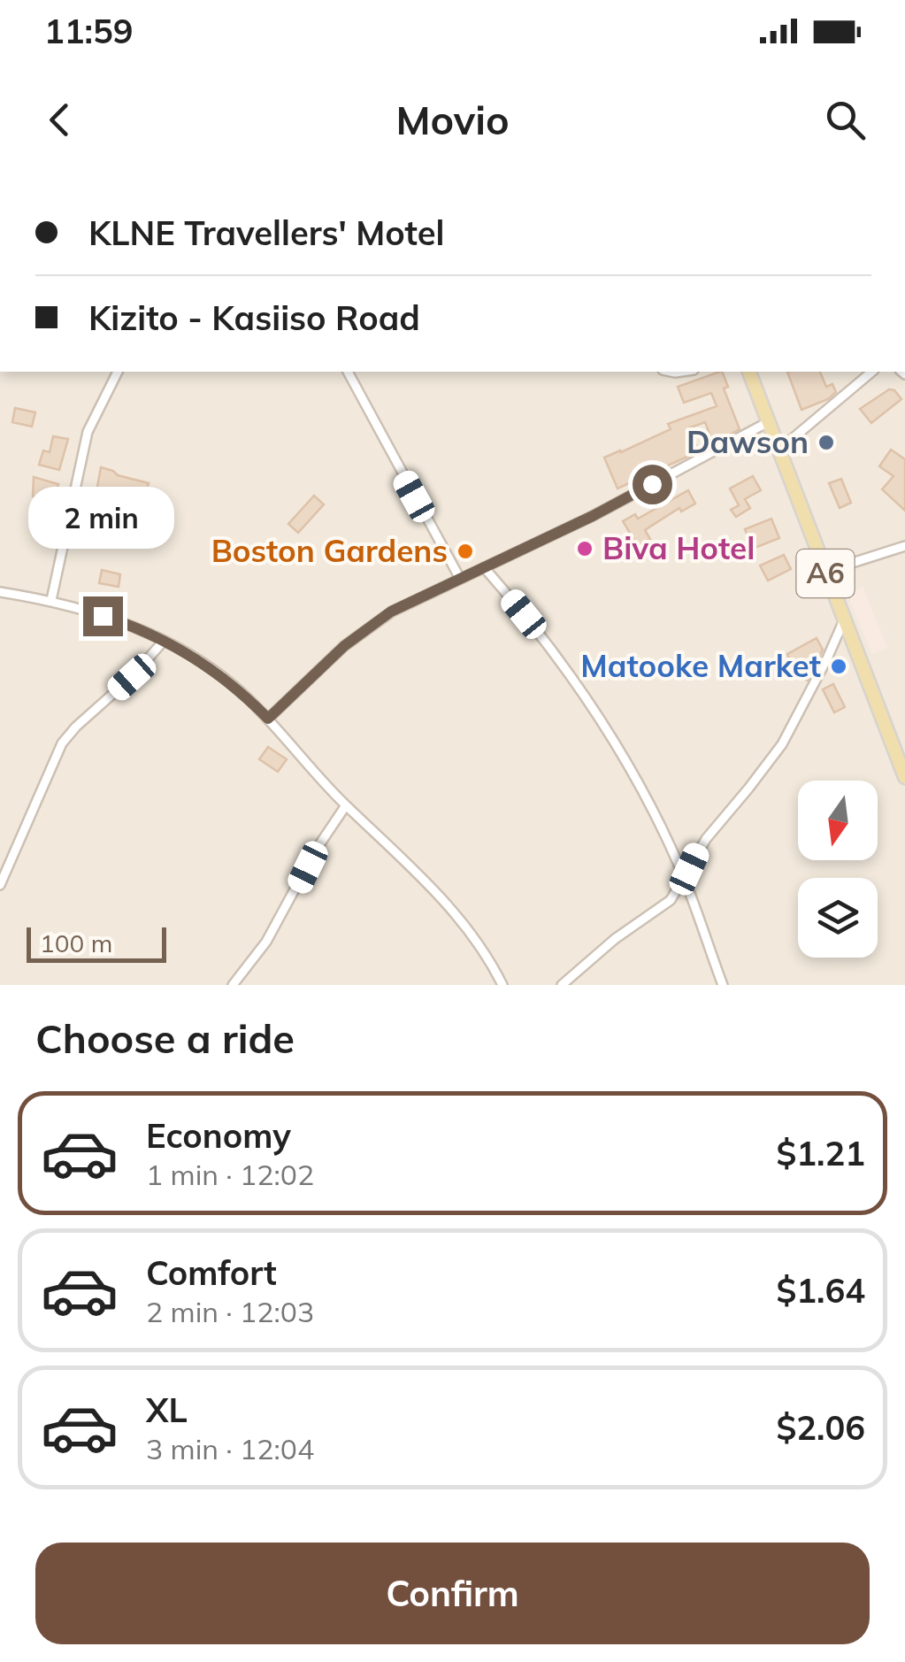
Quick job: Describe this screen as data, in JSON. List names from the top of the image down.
{
  "streets": {
    "main road": ["A6"]
  },
  "places": [
    "Dawson",
    "Biva Hotel",
    "Boston Gardens",
    "Matooke Market"
  ],
  "scale_bar": "100 m",
  "north": "bottom",
  "page": {
    "status": "11:59",
    "header": "Movio",
    "banner": ["KLNE Travellers' Motel", "Kizito - Kasiiso Road"],
    "bubble": "2 min",
    "scale": "100 m",
    "heading": "Choose a ride",
    "list": [
      {
        "name": "Economy",
        "note": "1 min · 12:02",
        "value": "$1.21"
      },
      {
        "name": "Comfort",
        "note": "2 min · 12:03",
        "value": "$1.64"
      },
      {
        "name": "XL",
        "note": "3 min · 12:04",
        "value": "$2.06"
      }
    ],
    "buttons": "Confirm"
  }
}
